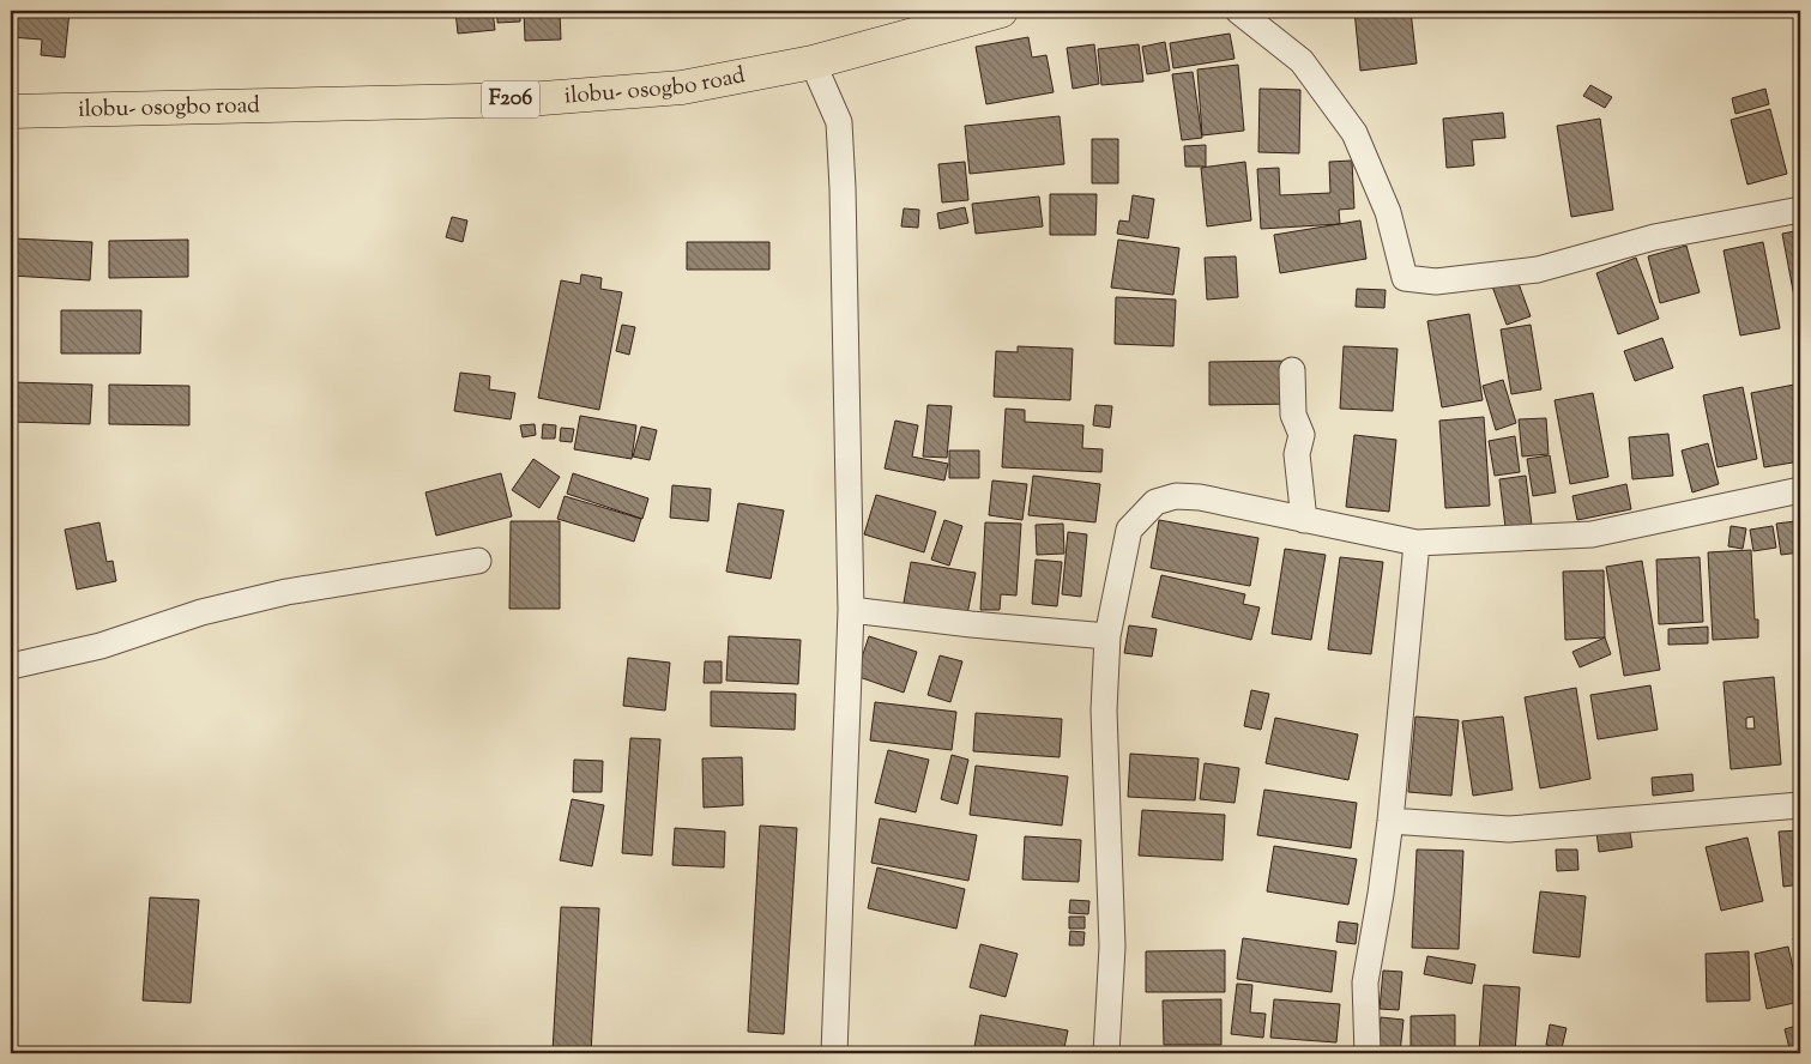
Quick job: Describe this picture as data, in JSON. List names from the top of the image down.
{
  "streets": {
    "main road": ["ilobu- osogbo road", "F206"]
  }
}
